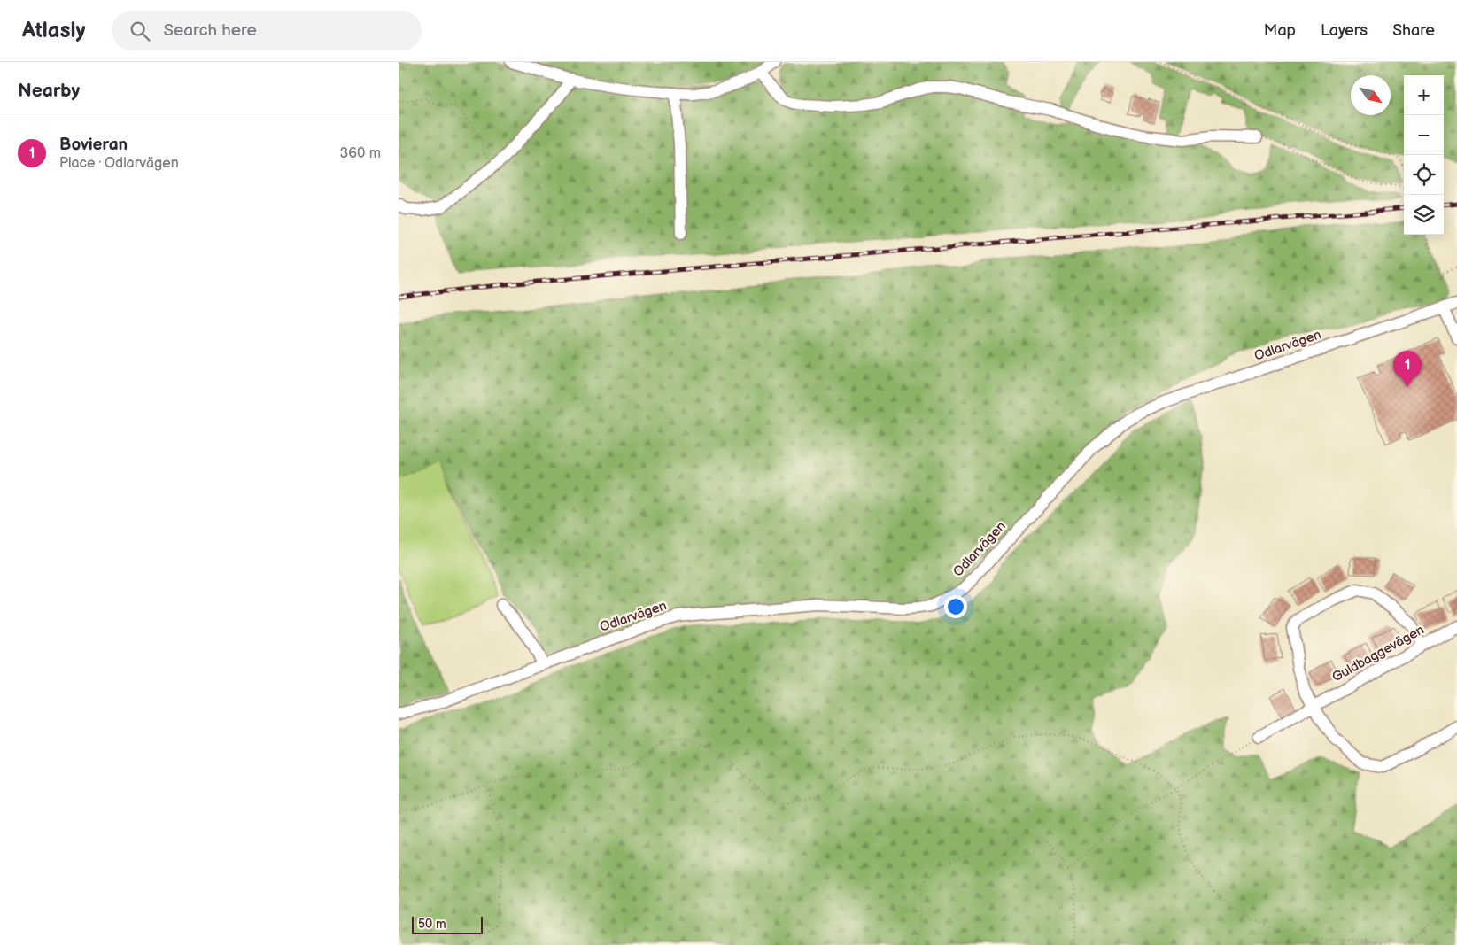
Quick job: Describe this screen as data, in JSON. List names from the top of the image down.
{
  "streets": {
    "street": ["Odlarvägen", "Guldbaggevägen"]
  },
  "scale_bar": "50 m",
  "north": "bottom right",
  "page": {
    "header": "Atlasly",
    "search": "Search here",
    "nav": ["Map", "Layers", "Share"],
    "heading": "Nearby",
    "map_buttons": ["+", "−"],
    "list": [
      {
        "mark": "1",
        "name": "Bovieran",
        "note": "Place · Odlarvägen",
        "value": "360 m"
      }
    ],
    "pins": "1",
    "scale": "50 m"
  }
}
